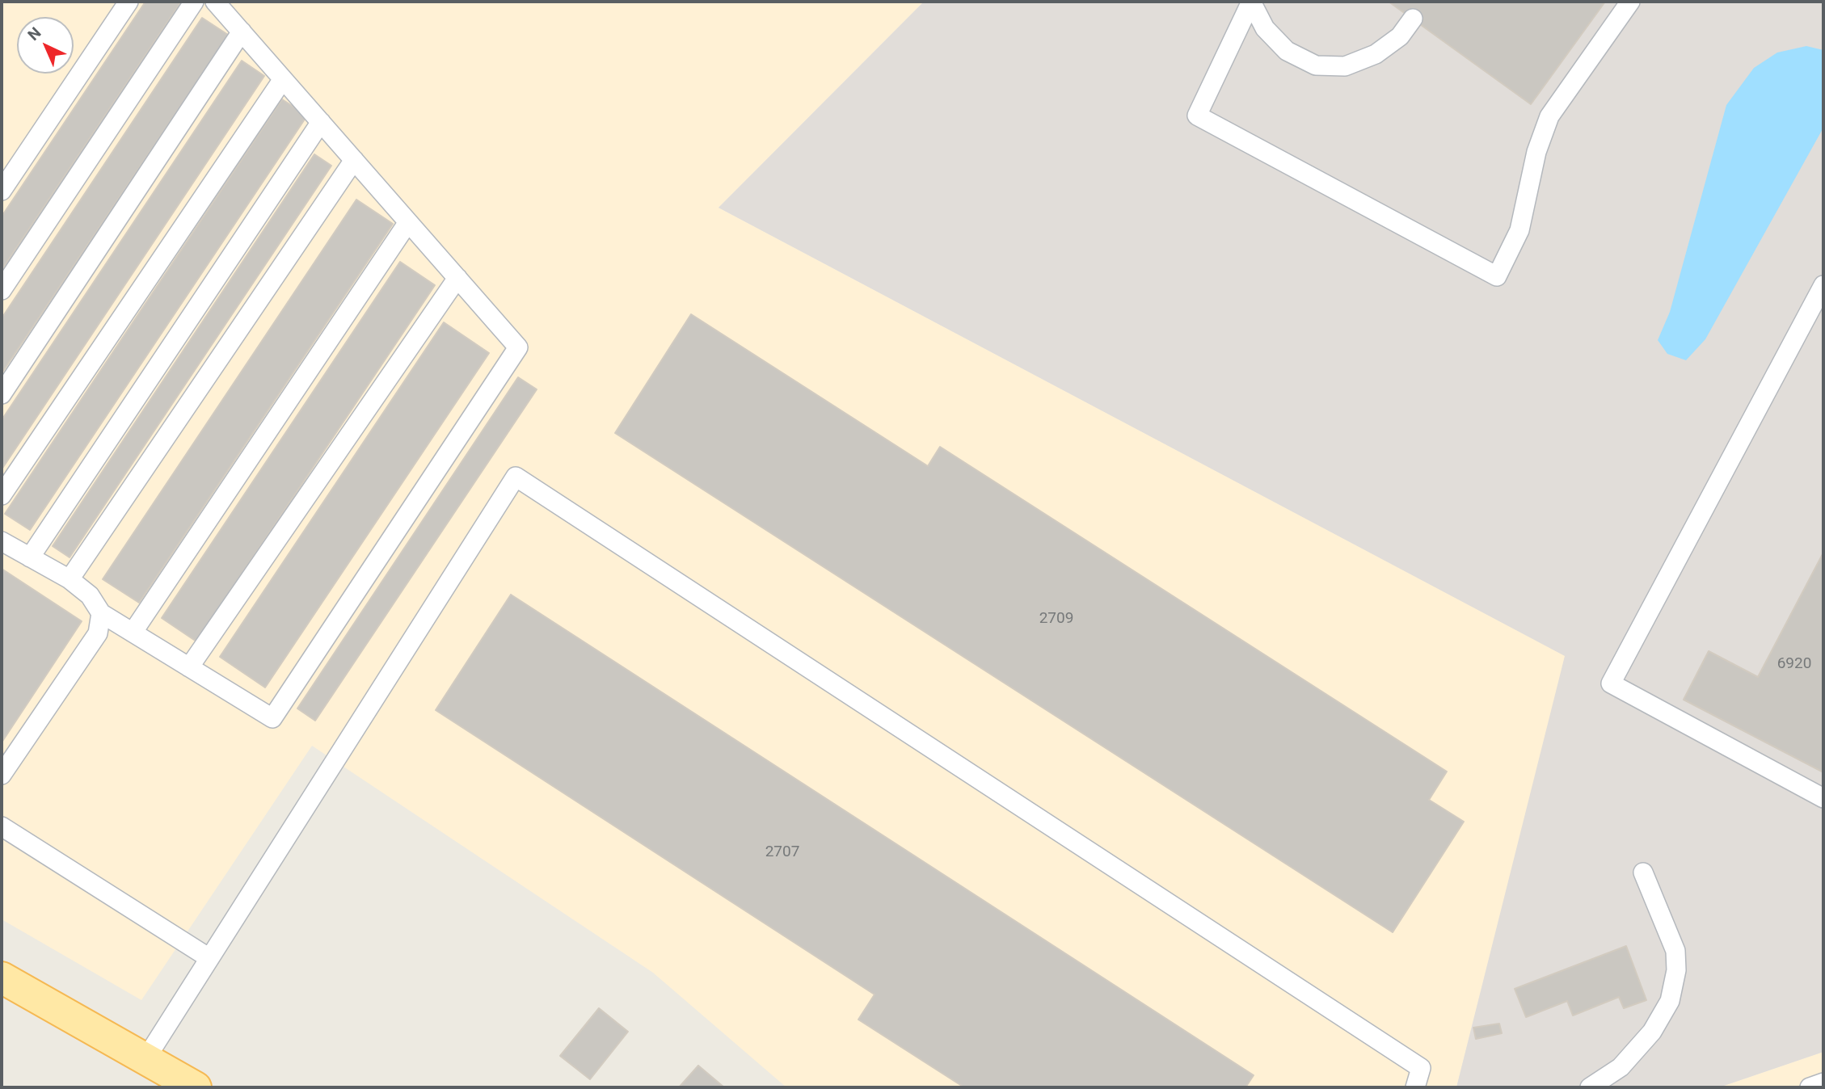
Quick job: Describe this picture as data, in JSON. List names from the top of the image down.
{
  "house_numbers": ["2709", "6920", "2707"],
  "north": "top left"
}
